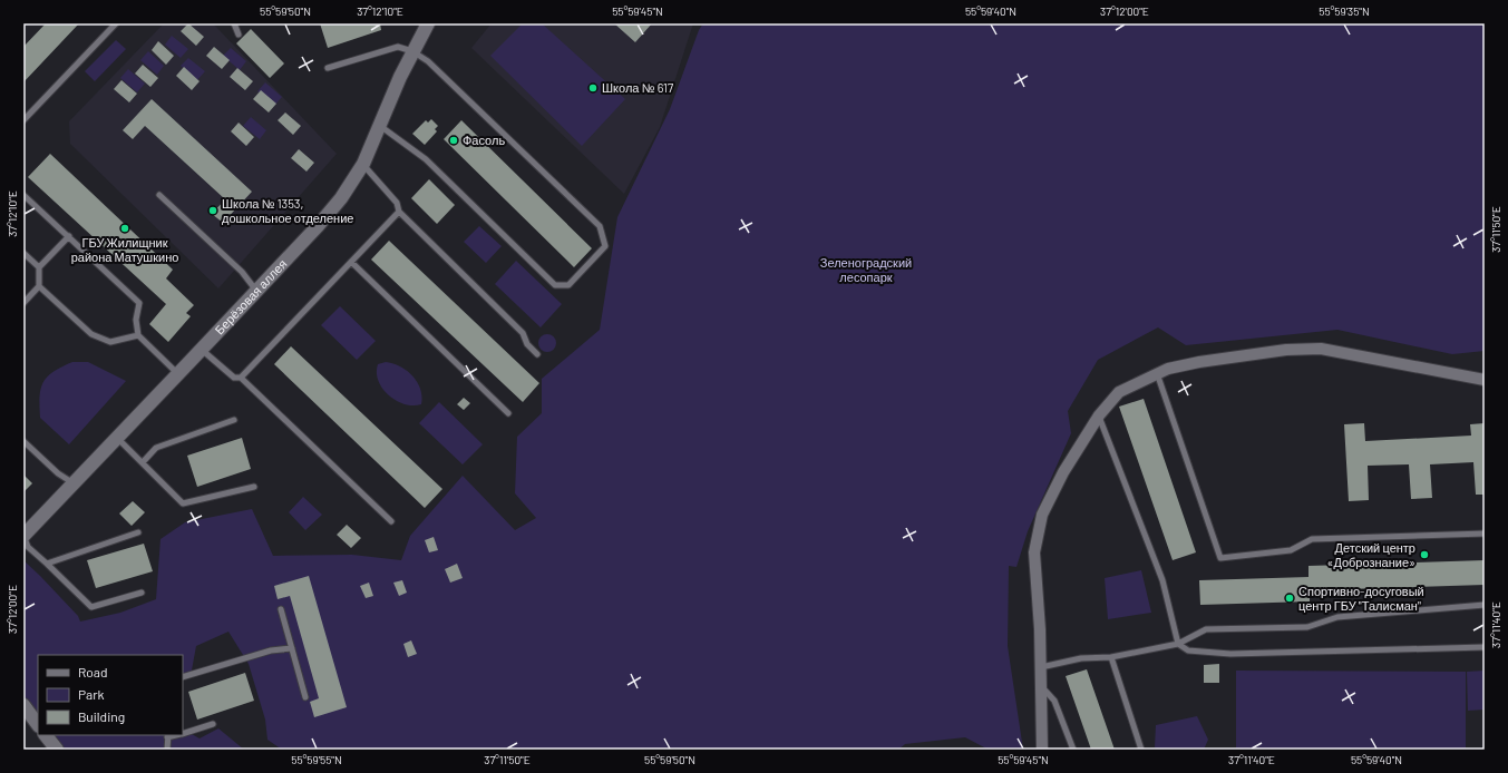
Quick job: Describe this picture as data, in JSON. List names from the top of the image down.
{
  "streets": {
    "street": ["Берёзовая аллея"]
  },
  "parks": ["Зеленоградский лесопарк"],
  "places": [
    "Школа № 617",
    "Фасоль",
    "Школа № 1353, дошкольное отделение",
    "ГБУ Жилищник района Матушкино",
    "Детский центр «Добрознание»",
    "Спортивно-досуговый центр ГБУ \"Талисман\""
  ],
  "legend": ["Road", "Park", "Building"],
  "coordinates": [
    "55°59'50\"N",
    "37°12'10\"E",
    "55°59'45\"N",
    "55°59'40\"N",
    "37°12'00\"E",
    "55°59'35\"N",
    "37°11'50\"E",
    "37°11'40\"E",
    "55°59'55\"N"
  ]
}
